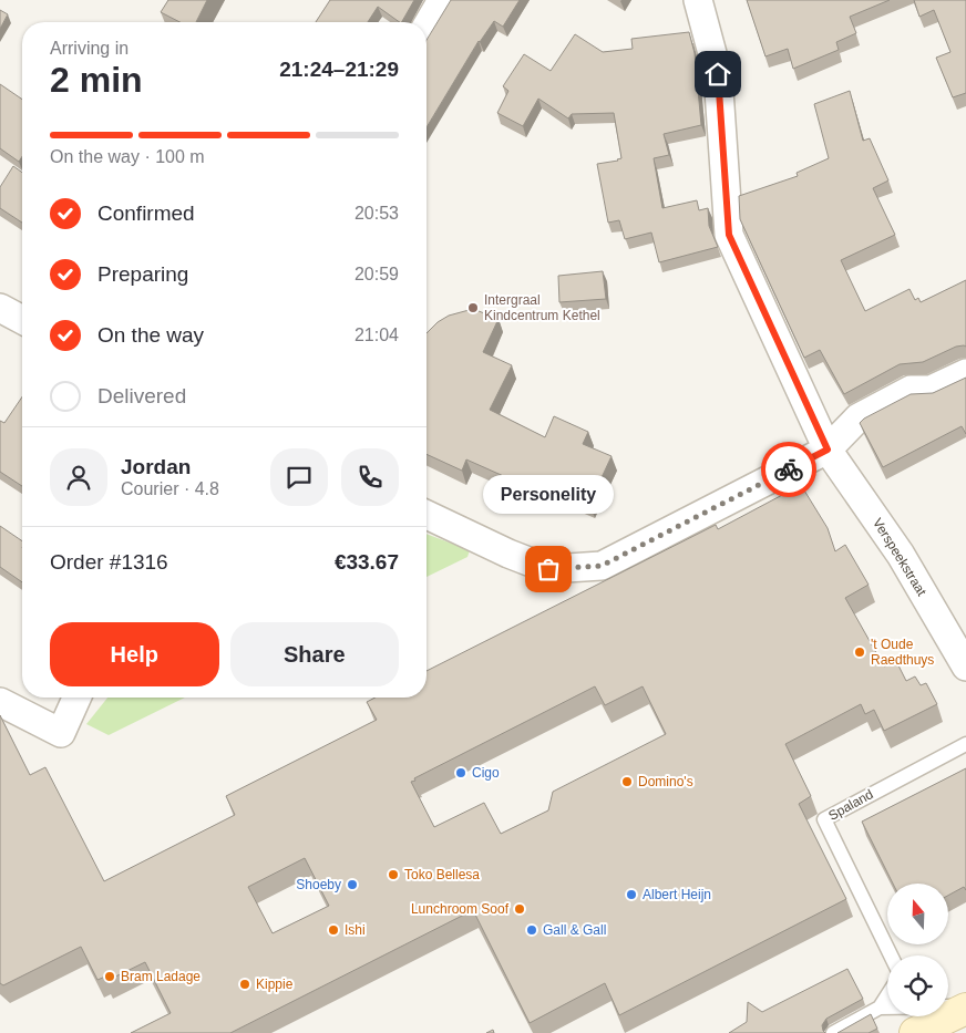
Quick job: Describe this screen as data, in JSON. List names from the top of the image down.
{
  "streets": {
    "street": ["Verspeekstraat"],
    "lane": ["Spaland"]
  },
  "places": [
    "Intergraal Kindcentrum Kethel",
    "Personelity",
    "'t Oude Raedthuys",
    "Cigo",
    "Domino's",
    "Toko Bellesa",
    "Shoeby",
    "Albert Heijn",
    "Lunchroom Soof",
    "Ishi",
    "Gall & Gall",
    "Bram Ladage",
    "Kippie"
  ],
  "north": "top",
  "page": {
    "heading": ["2 min", "Arriving in", "21:24–21:29"],
    "panel": [
      "Jordan",
      "Courier · 4.8",
      "Order #1316",
      "€33.67"
    ],
    "bar": "On the way · 100 m",
    "list": [
      ["Confirmed", "20:53"],
      ["Preparing", "20:59"],
      ["On the way", "21:04"],
      "Delivered"
    ],
    "bubble": "Personelity",
    "buttons": ["Help", "Share"]
  }
}
